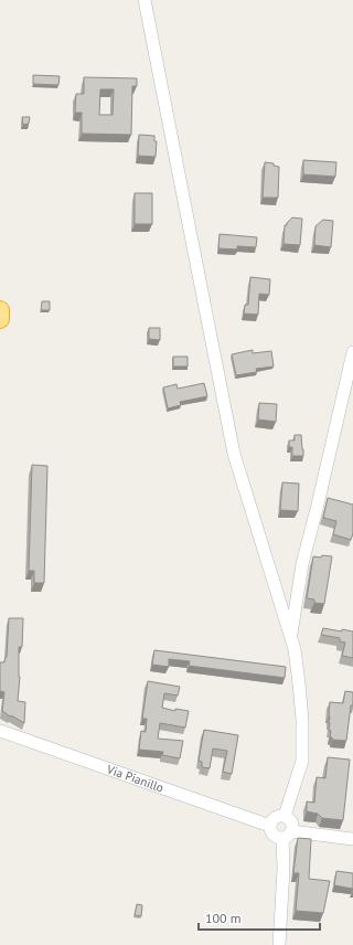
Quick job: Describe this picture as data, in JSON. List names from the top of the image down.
{
  "streets": {
    "street": ["Via Pianillo"]
  },
  "scale_bar": "100 m"
}
